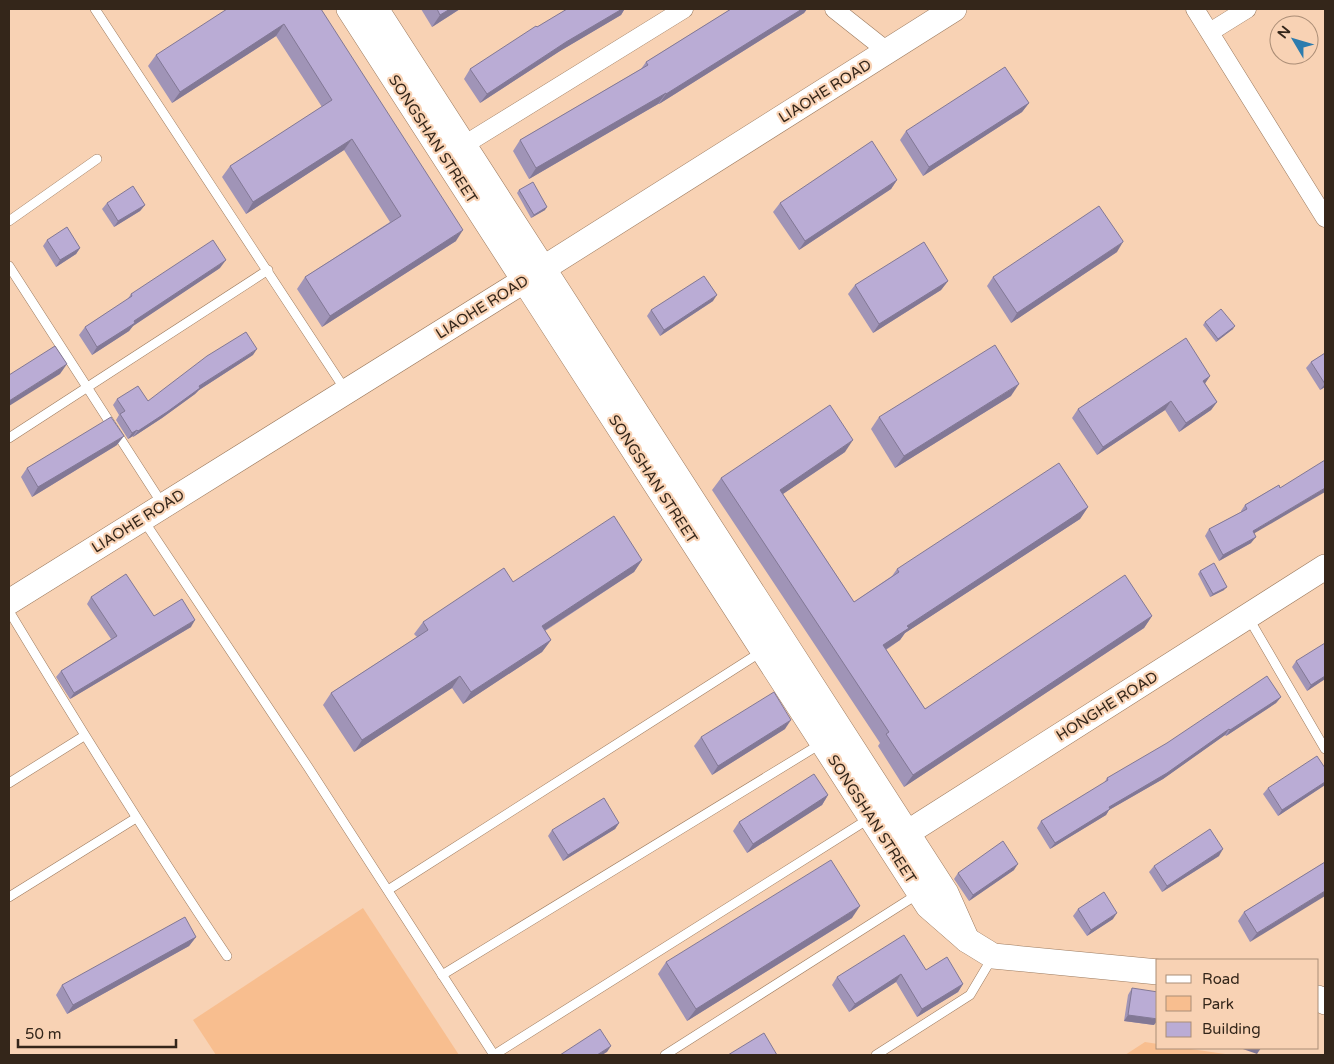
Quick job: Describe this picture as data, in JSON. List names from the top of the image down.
{
  "streets": {
    "main road": ["LIAOHE ROAD", "SONGSHAN STREET", "HONGHE ROAD"]
  },
  "crossings": [
    ["LIAOHE ROAD", "SONGSHAN STREET"],
    ["SONGSHAN STREET", "HONGHE ROAD"]
  ],
  "legend": ["Road", "Park", "Building"],
  "scale_bar": "50 m",
  "north": "top left"
}
